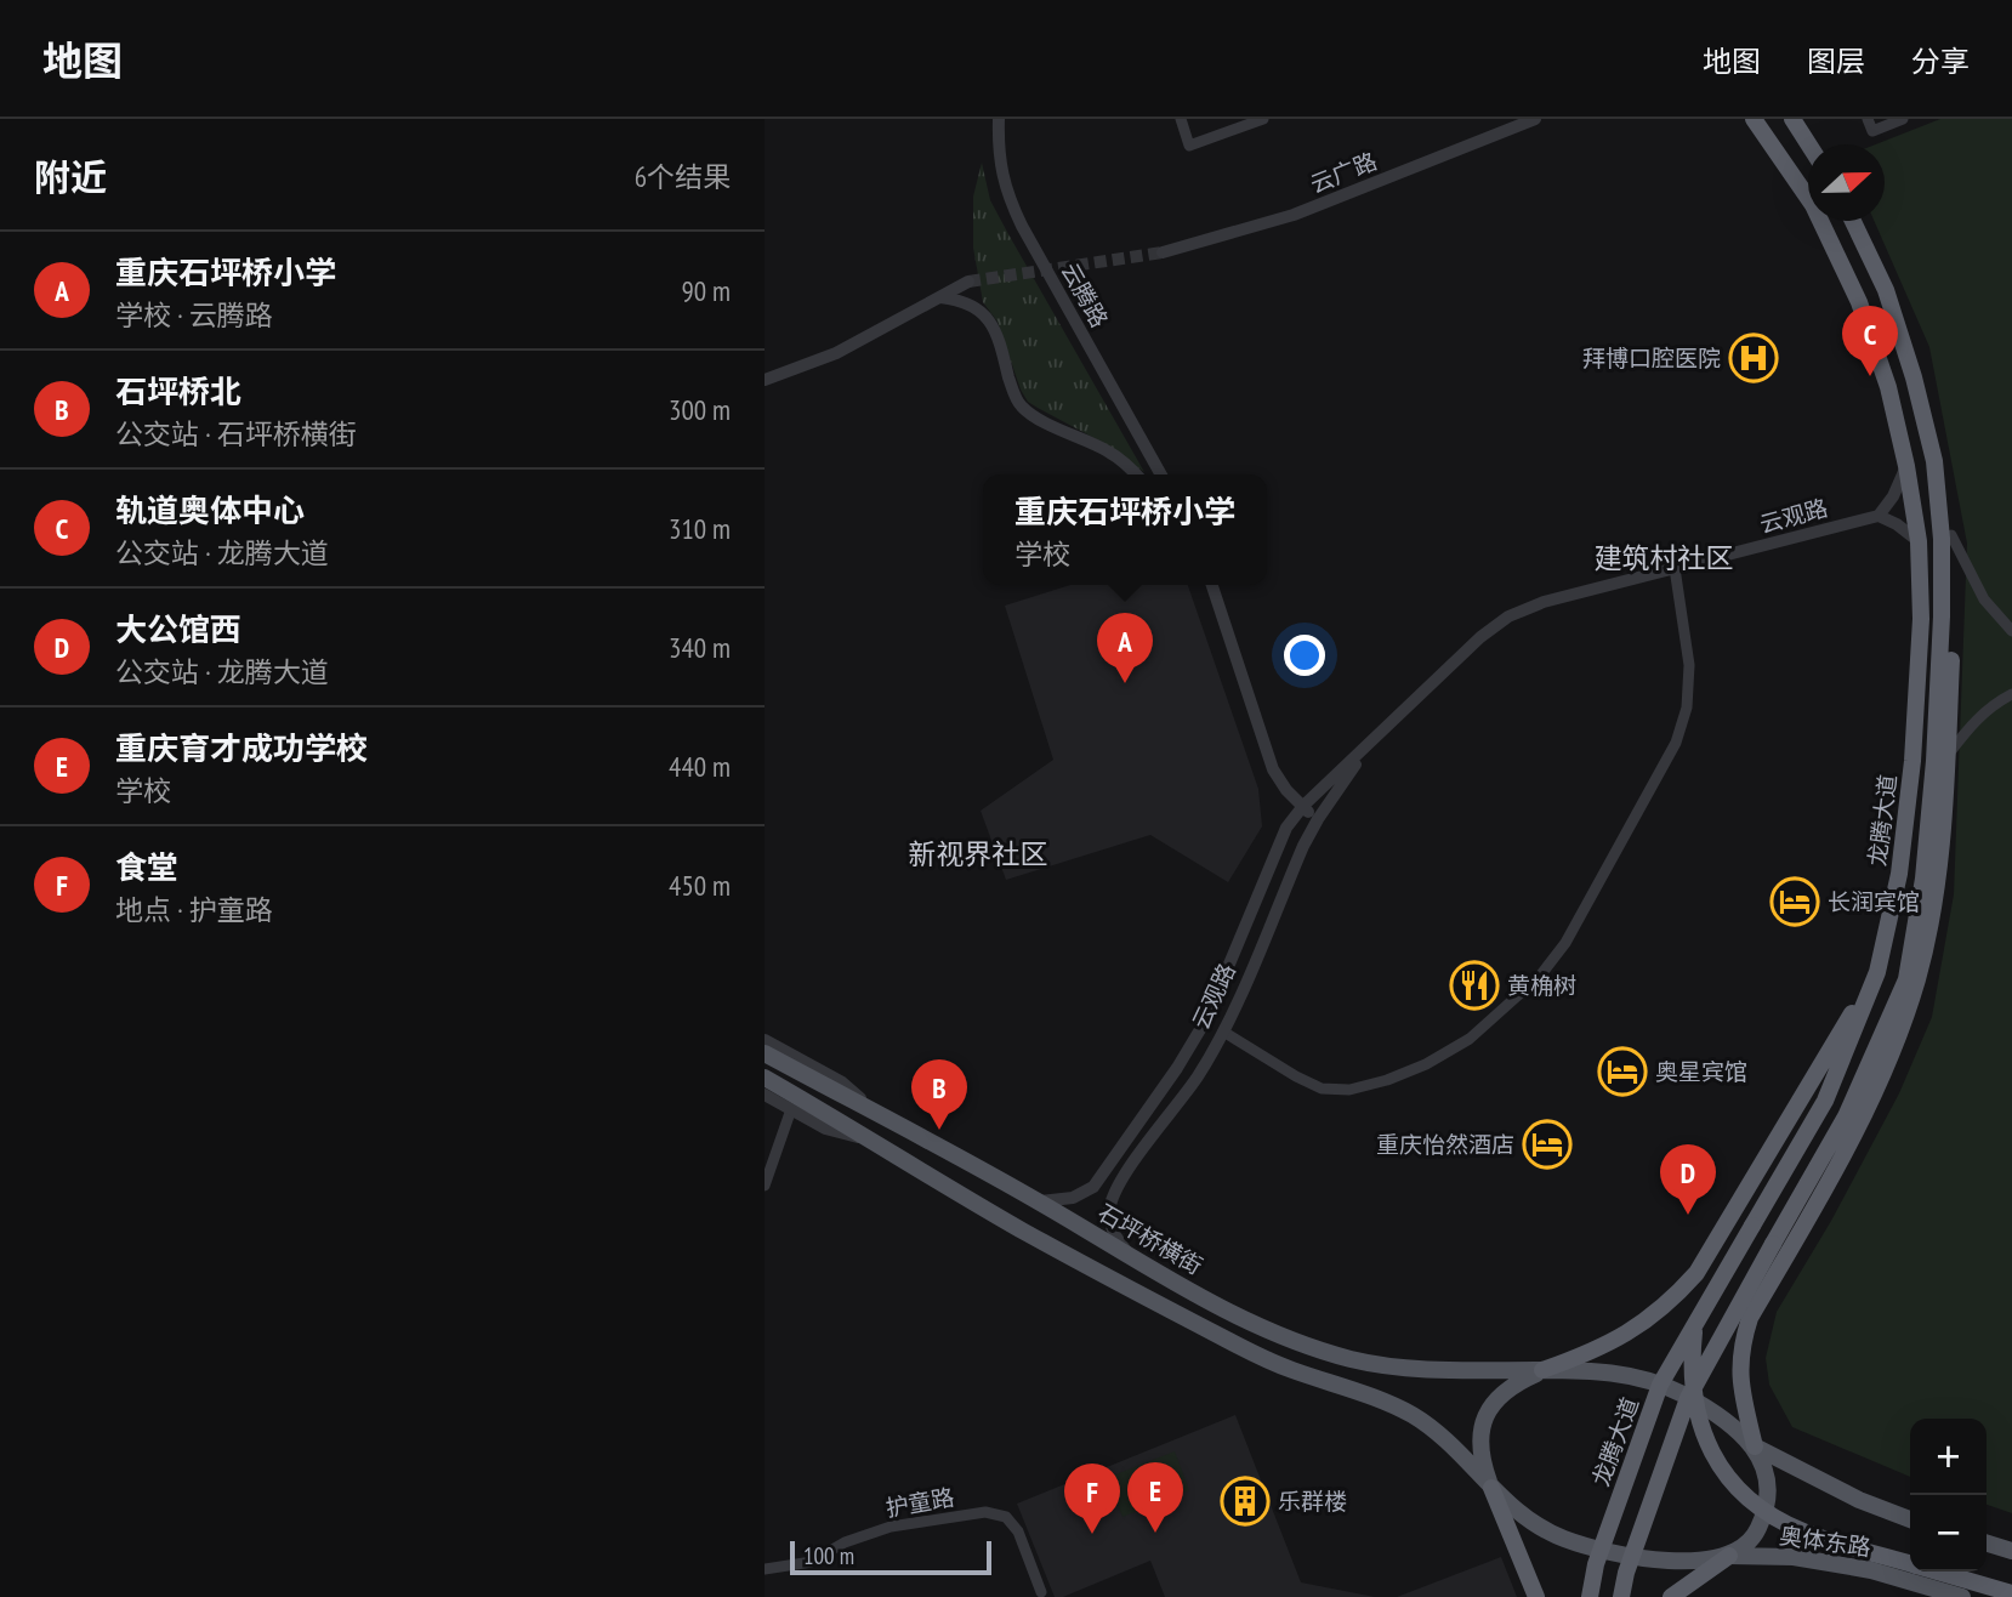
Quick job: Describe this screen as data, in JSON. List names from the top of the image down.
{
  "streets": {
    "highway": ["龙腾大道"],
    "main road": ["石坪桥横街", "奥体东路"],
    "street": [
      "云广路",
      "云腾路",
      "云观路",
      "护童路"
    ]
  },
  "crossings": [
    ["石坪桥横街", "奥体东路"]
  ],
  "districts": ["建筑村社区", "新视界社区"],
  "places": {
    "hospital": ["拜博口腔医院"],
    "hotel": ["长润宾馆", "奥星宾馆", "重庆怡然酒店"],
    "restaurant": ["黄桷树"],
    "building": ["乐群楼"]
  },
  "scale_bar": "100 m",
  "north": "right",
  "page": {
    "header": "地图",
    "nav": ["地图", "图层", "分享"],
    "heading": ["附近", "6个结果"],
    "list": [
      {
        "mark": "A",
        "name": "重庆石坪桥小学",
        "note": "学校 · 云腾路",
        "value": "90 m"
      },
      {
        "mark": "B",
        "name": "石坪桥北",
        "note": "公交站 · 石坪桥横街",
        "value": "300 m"
      },
      {
        "mark": "C",
        "name": "轨道奥体中心",
        "note": "公交站 · 龙腾大道",
        "value": "310 m"
      },
      {
        "mark": "D",
        "name": "大公馆西",
        "note": "公交站 · 龙腾大道",
        "value": "340 m"
      },
      {
        "mark": "E",
        "name": "重庆育才成功学校",
        "note": "学校",
        "value": "440 m"
      },
      {
        "mark": "F",
        "name": "食堂",
        "note": "地点 · 护童路",
        "value": "450 m"
      }
    ],
    "pins": [
      "C",
      "A",
      "B",
      "D",
      "E",
      "F"
    ],
    "popup": ["重庆石坪桥小学", "学校"],
    "map_buttons": ["+", "−"],
    "scale": "100 m"
  }
}
